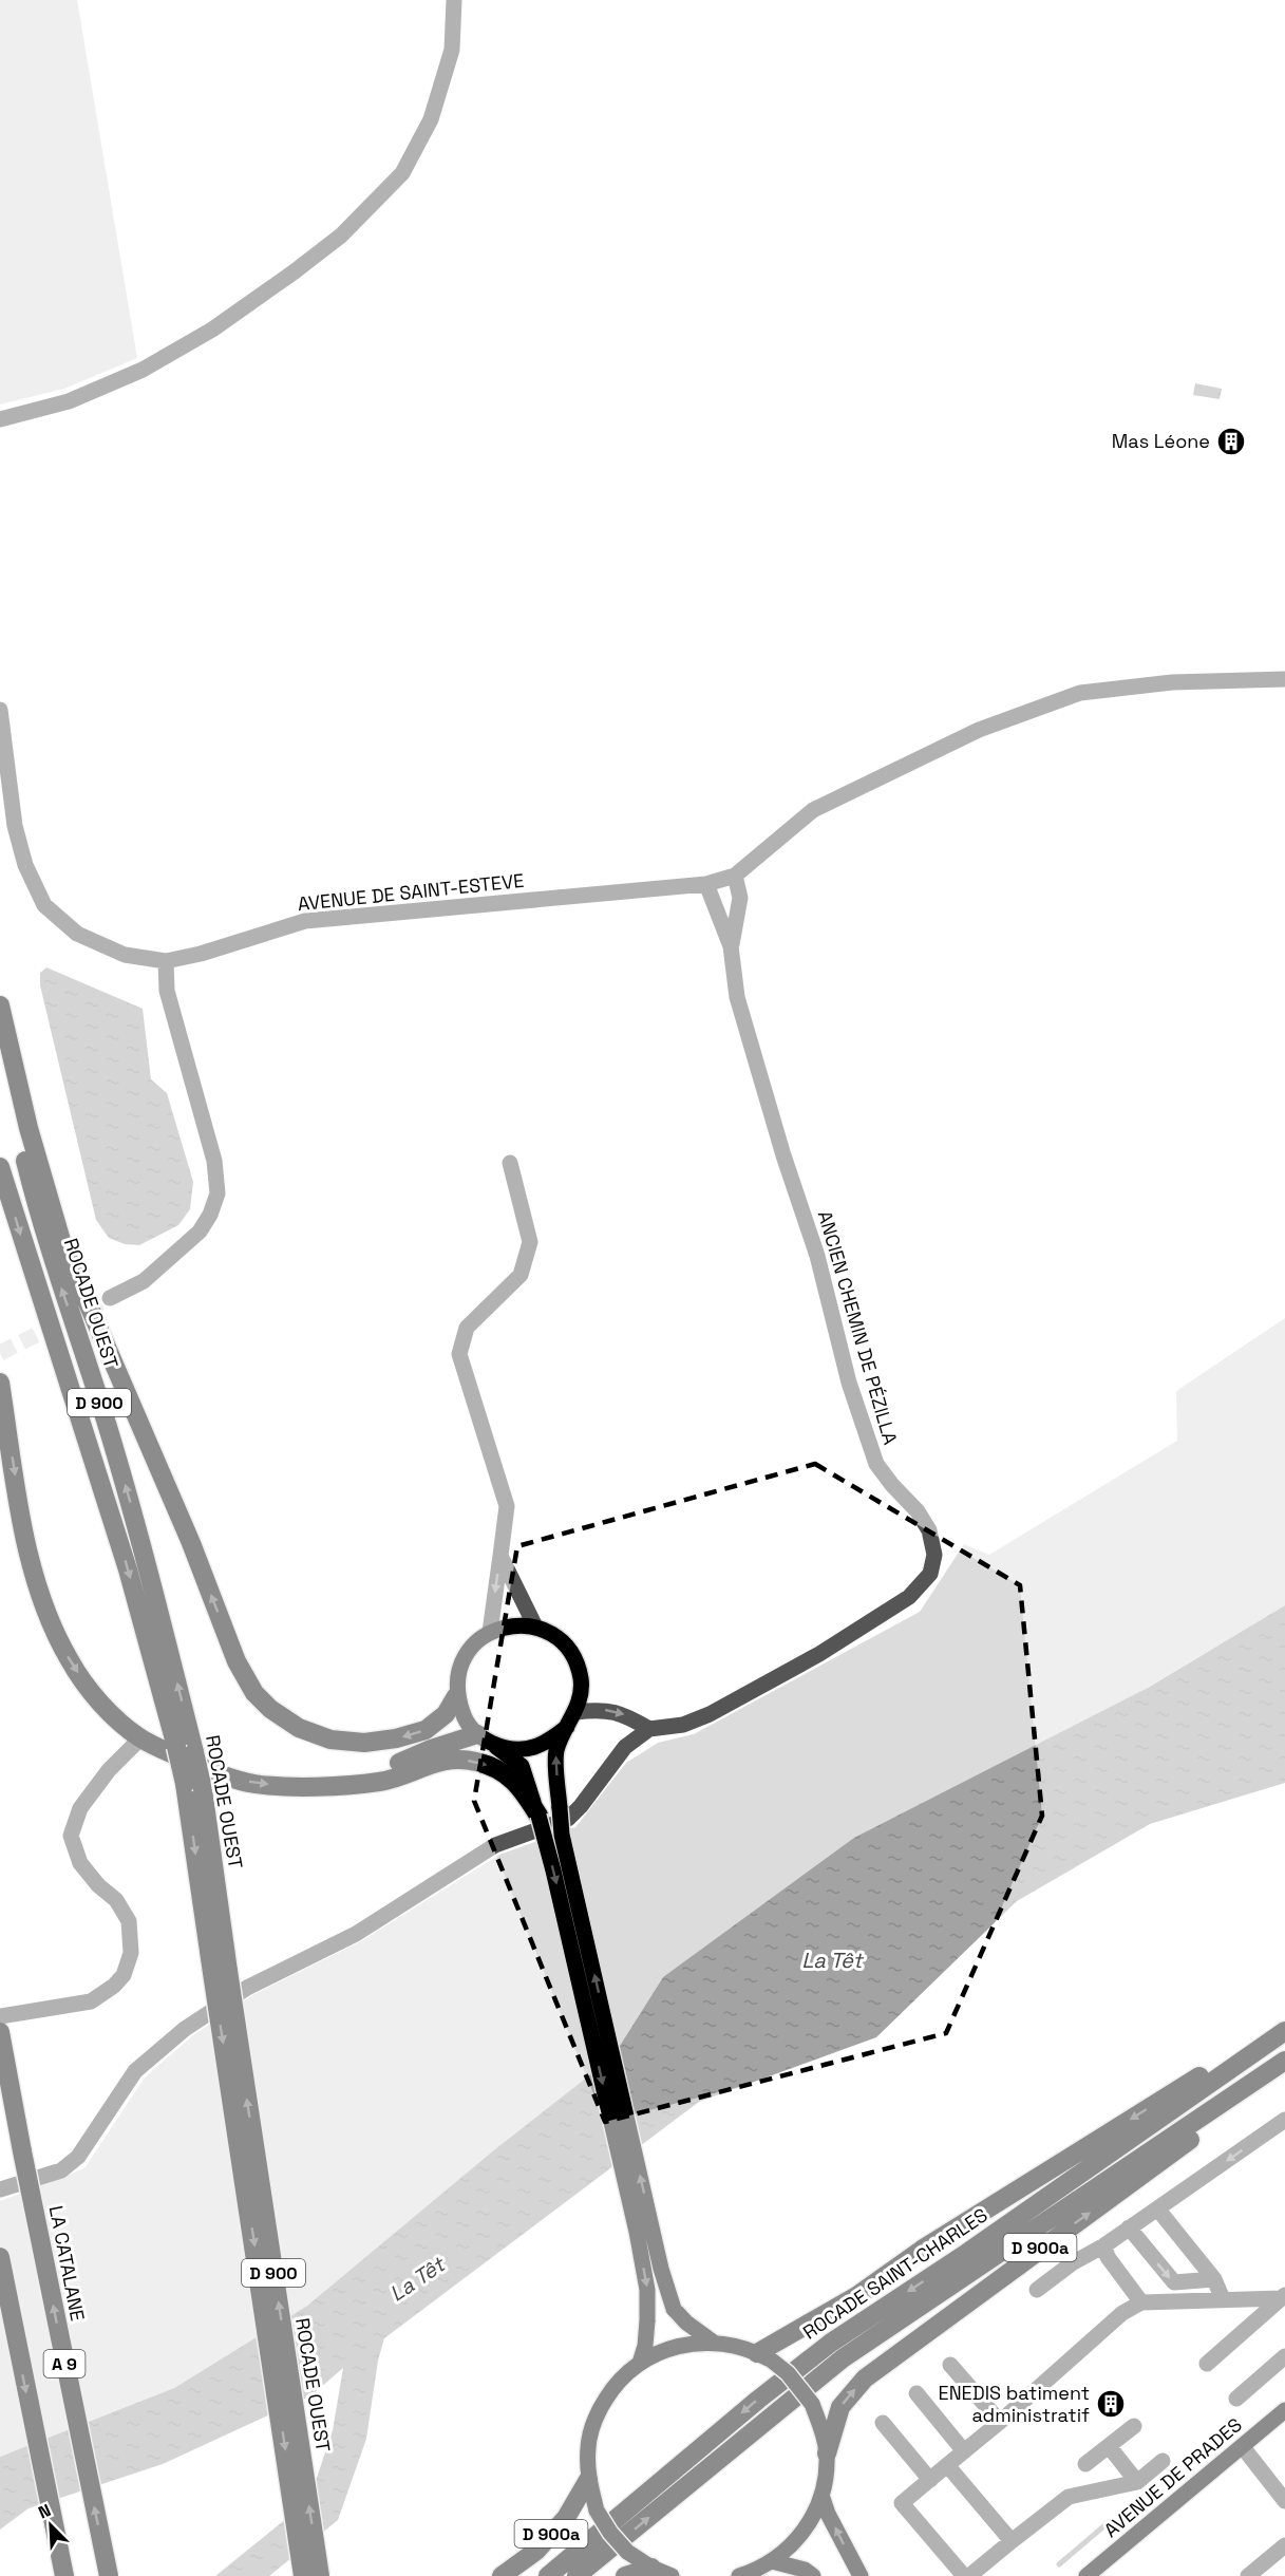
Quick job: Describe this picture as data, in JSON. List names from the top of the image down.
{
  "streets": {
    "highway": [
      "ROCADE OUEST",
      "D 900",
      "D 900a",
      "LA CATALANE",
      "ROCADE SAINT-CHARLES",
      "A 9"
    ],
    "main road": ["AVENUE DE PRADES"],
    "street": ["AVENUE DE SAINT-ESTEVE", "ANCIEN CHEMIN DE PÉZILLA"]
  },
  "crossings": [
    ["AVENUE DE SAINT-ESTEVE", "ANCIEN CHEMIN DE PÉZILLA"]
  ],
  "water": ["La Têt"],
  "places": {
    "building": ["Mas Léone", "ENEDIS batiment administratif"]
  },
  "north": "top left"
}
